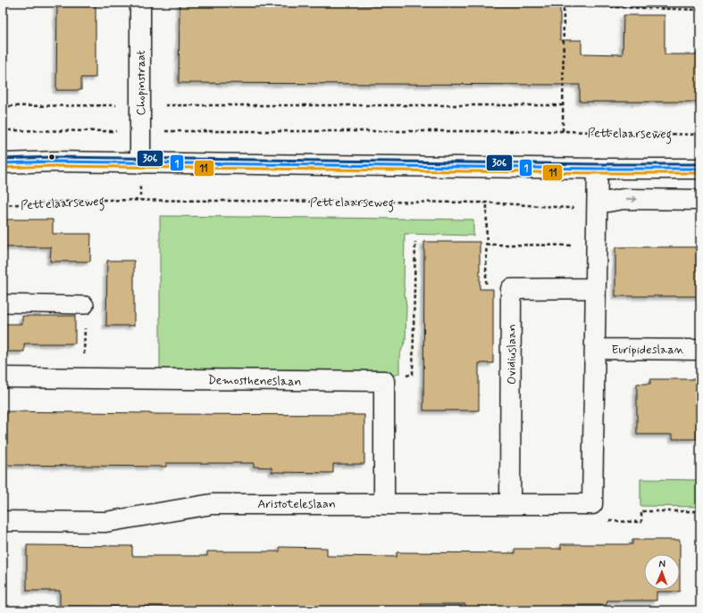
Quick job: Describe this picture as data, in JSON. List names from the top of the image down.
{
  "streets": {
    "street": [
      "Chopinstraat",
      "Euripideslaan",
      "Ovidiuslaan",
      "Demostheneslaan",
      "Aristoteleslaan"
    ],
    "path": ["Pettelaarseweg"]
  },
  "crossings": [
    ["Chopinstraat", "Pettelaarseweg"],
    ["Ovidiuslaan", "Aristoteleslaan"]
  ],
  "lines": ["transit line 306", "transit line 1", "transit line 11"],
  "north": "top"
}
